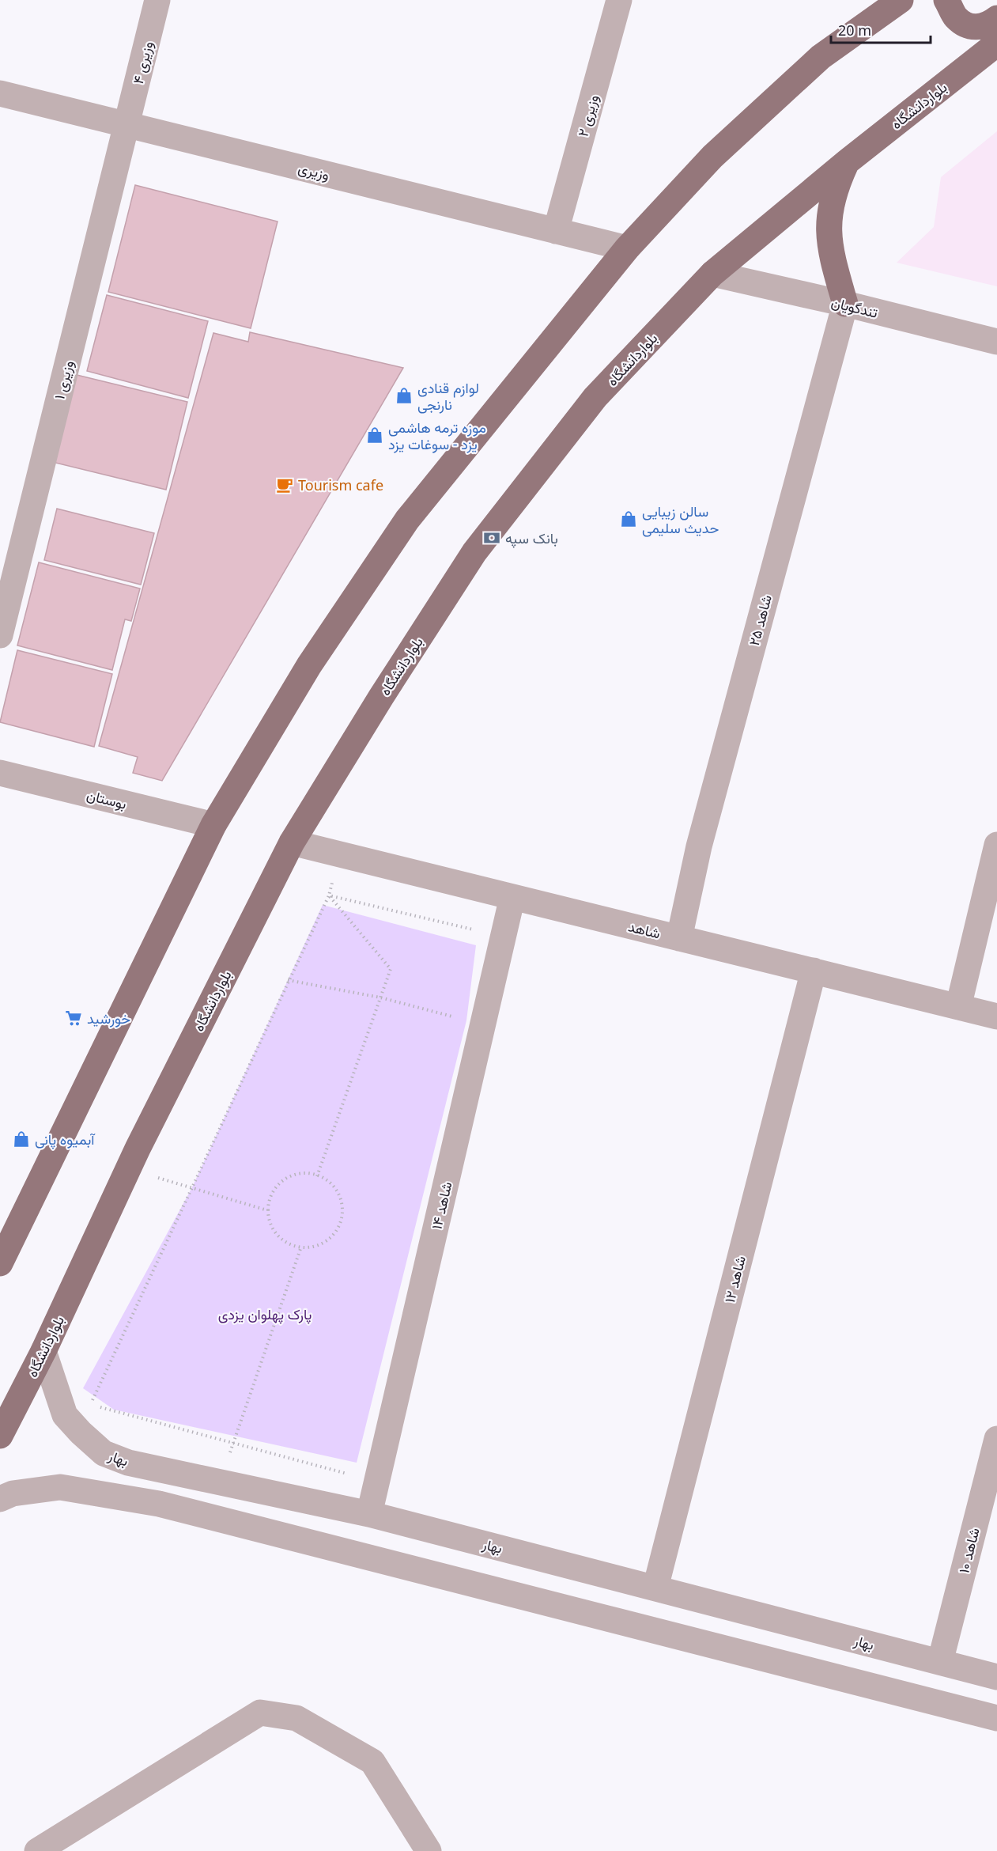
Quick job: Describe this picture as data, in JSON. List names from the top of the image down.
{
  "streets": {
    "main road": ["بلواردانشگاه"],
    "street": [
      "وزیری ۴",
      "وزیری ۲",
      "وزیری",
      "تندگویان",
      "وزیری ۱",
      "شاهد ۲۵",
      "بوستان",
      "شاهد",
      "شاهد ۱۴",
      "شاهد ۱۲",
      "بهار",
      "شاهد ۱۰"
    ]
  },
  "crossings": [
    ["وزیری ۴", "وزیری"],
    ["وزیری ۴", "وزیری ۱"],
    ["بلواردانشگاه", "تندگویان"],
    ["بلواردانشگاه", "شاهد"],
    ["بلواردانشگاه", "بهار"],
    ["وزیری ۲", "وزیری"],
    ["وزیری", "وزیری ۱"],
    ["تندگویان", "شاهد ۲۵"],
    ["شاهد ۲۵", "شاهد"],
    ["شاهد", "شاهد ۱۴"],
    ["شاهد", "شاهد ۱۲"],
    ["شاهد ۱۴", "بهار"],
    ["شاهد ۱۲", "بهار"],
    ["بهار", "شاهد ۱۰"]
  ],
  "parks": ["پارک پهلوان یزدی"],
  "places": {
    "shop": [
      "لوازم قنادی نارنجی",
      "موزه ترمه هاشمی یزد - سوغات یزد",
      "سالن زیبایی حدیث سلیمی",
      "آبمیوه پانی"
    ],
    "cafe": ["Tourism cafe"],
    "bank": ["بانک سپه"],
    "supermarket": ["خورشید"]
  },
  "scale_bar": "20 m"
}
